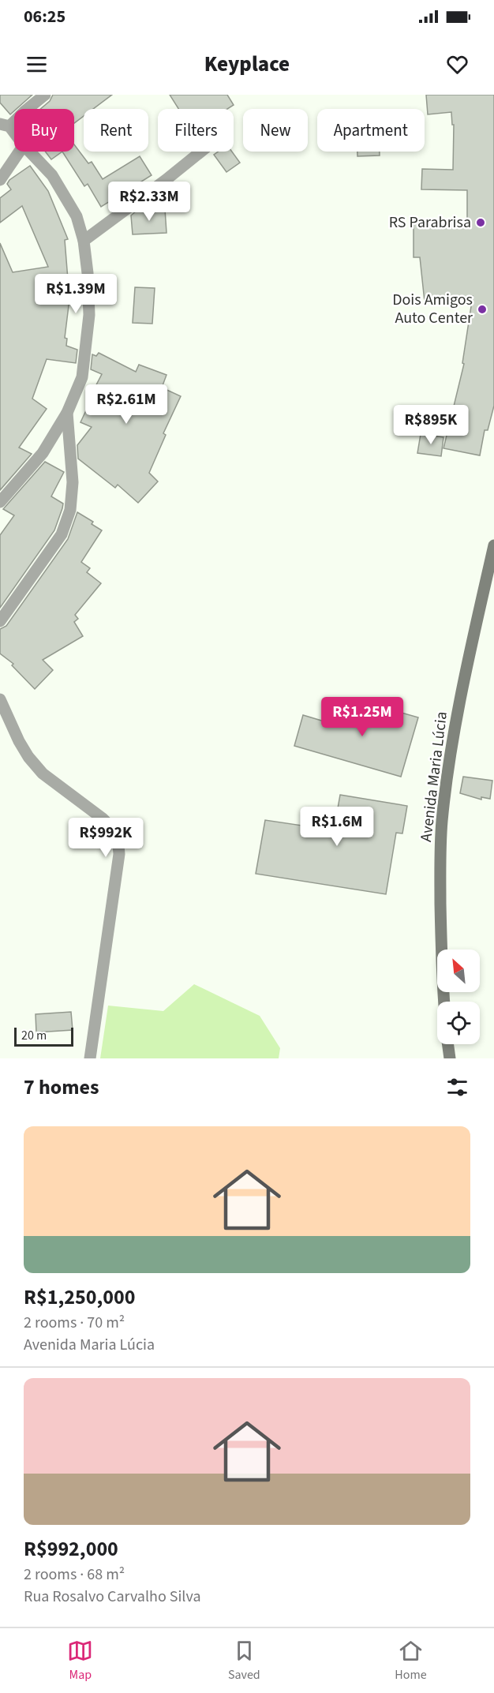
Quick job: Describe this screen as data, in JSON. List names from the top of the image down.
{
  "streets": {
    "main road": ["Avenida Maria Lúcia"]
  },
  "places": ["RS Parabrisa", "Dois Amigos Auto Center"],
  "scale_bar": "20 m",
  "north": "top left",
  "page": {
    "status": "06:25",
    "header": "Keyplace",
    "chip": [
      "Buy",
      "Rent",
      "Filters",
      "New",
      "Apartment"
    ],
    "price": [
      "R$2.33M",
      "R$1.39M",
      "R$2.61M",
      "R$895K",
      "R$1.25M",
      "R$1.6M",
      "R$992K"
    ],
    "scale": "20 m",
    "heading": "7 homes",
    "list": [
      {
        "name": "R$1,250,000",
        "note": "2 rooms · 70 m² · Avenida Maria Lúcia"
      },
      {
        "name": "R$992,000",
        "note": "2 rooms · 68 m² · Rua Rosalvo Carvalho Silva"
      }
    ],
    "tabs": ["Map", "Saved", "Home"]
  }
}
